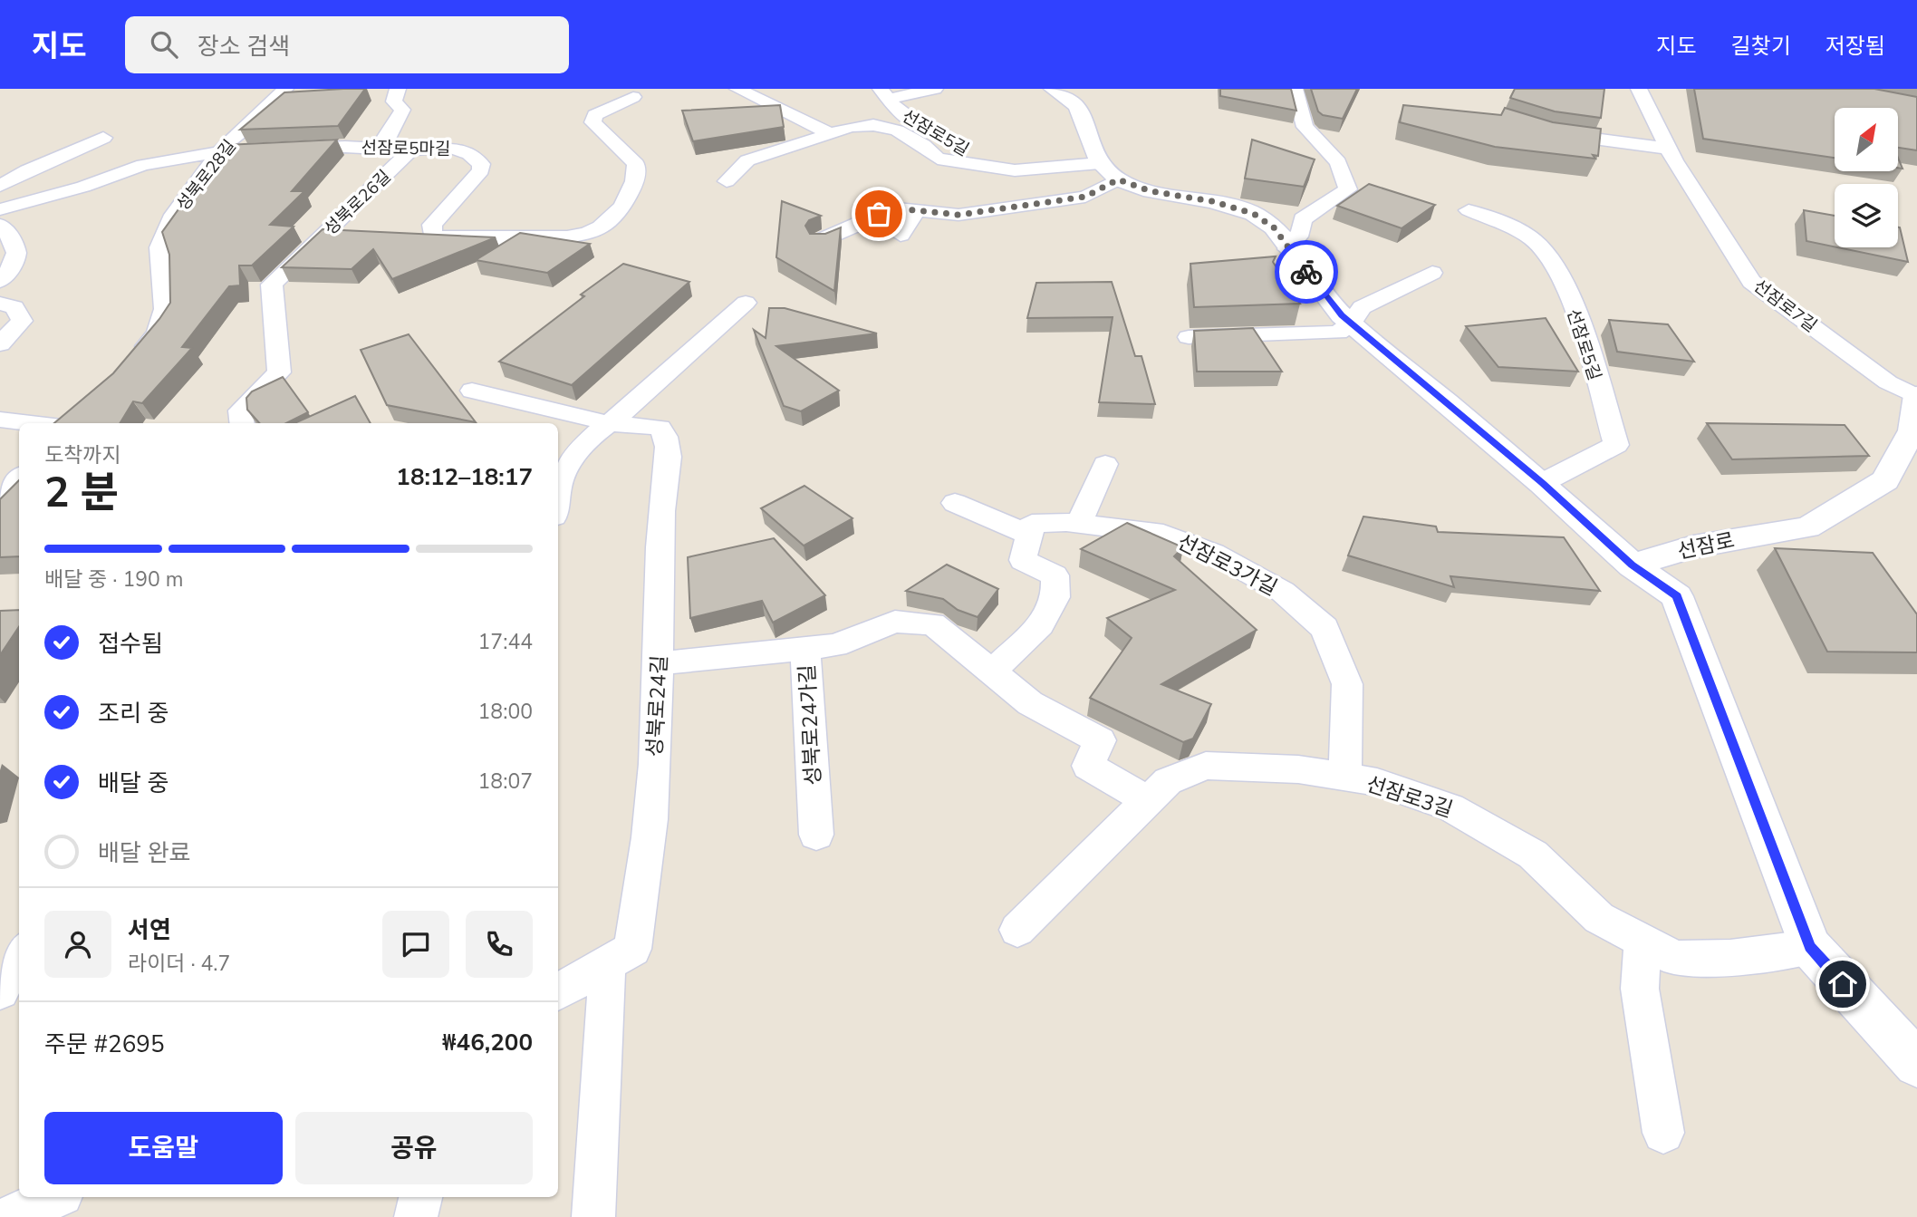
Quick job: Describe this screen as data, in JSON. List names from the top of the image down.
{
  "streets": {
    "street": [
      "선잠로5길",
      "선잠로5마길",
      "성북로28길",
      "성북로26길",
      "선잠로7길",
      "선잠로",
      "선잠로3가길",
      "성북로24길",
      "성북로24가길",
      "선잠로3길"
    ]
  },
  "crossings": [
    ["선잠로5마길", "성북로28길"],
    ["선잠로5마길", "성북로26길"],
    ["선잠로7길", "선잠로"],
    ["선잠로", "선잠로3길"],
    ["선잠로3가길", "선잠로3길"],
    ["성북로24길", "성북로24가길"]
  ],
  "north": "top right",
  "page": {
    "header": "지도",
    "search": "장소 검색",
    "nav": ["지도", "길찾기", "저장됨"],
    "heading": ["2 분", "도착까지", "18:12–18:17"],
    "panel": [
      "서연",
      "라이더 · 4.7",
      "주문 #2695",
      "₩46,200"
    ],
    "bar": "배달 중 · 190 m",
    "list": [
      ["접수됨", "17:44"],
      ["조리 중", "18:00"],
      ["배달 중", "18:07"],
      "배달 완료"
    ],
    "buttons": ["도움말", "공유"]
  }
}
